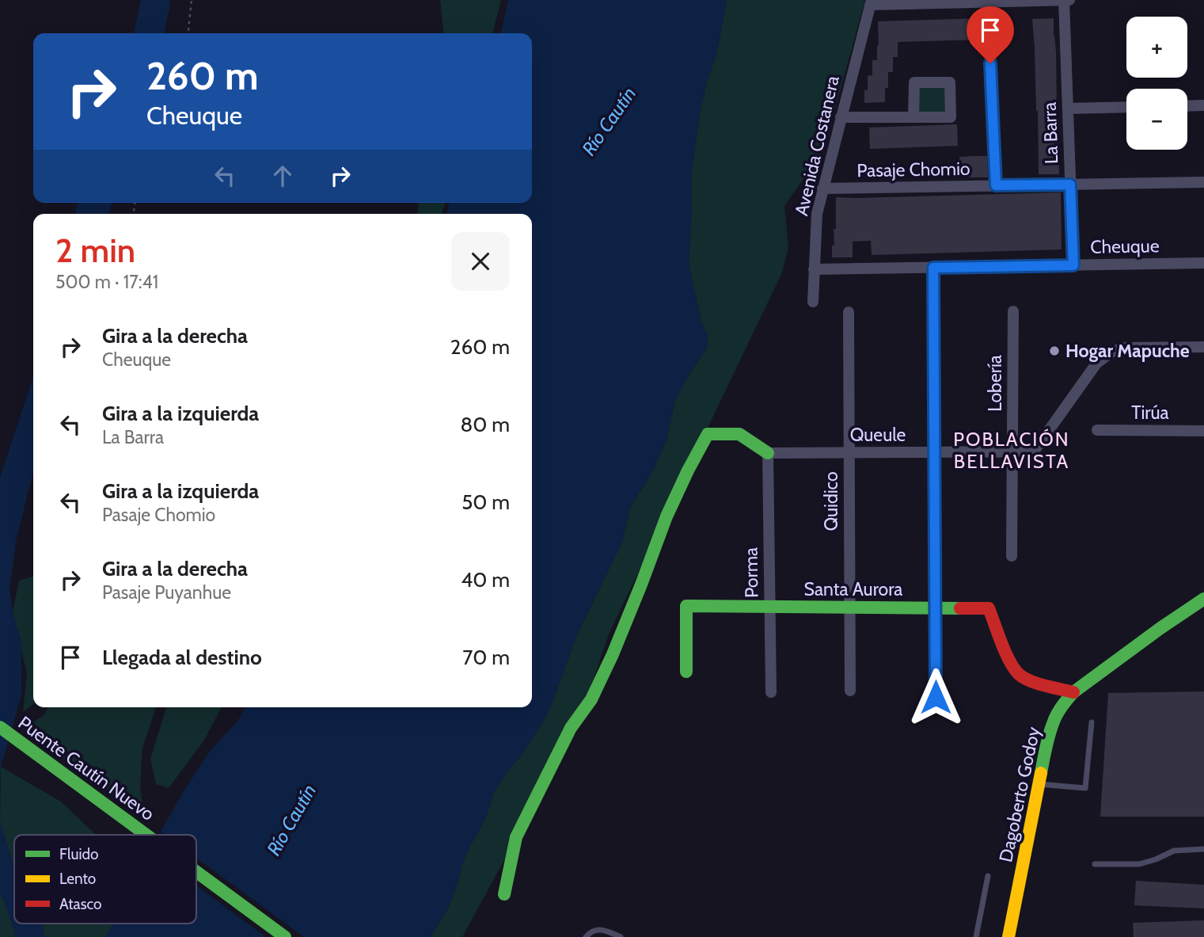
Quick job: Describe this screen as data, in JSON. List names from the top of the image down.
{
  "streets": {
    "street": [
      "La Barra",
      "Avenida Costanera",
      "Pasaje Chomio",
      "Cheuque",
      "Lobería",
      "Tirúa",
      "Queule",
      "Quidico",
      "Porma",
      "Santa Aurora",
      "Puente Cautín Nuevo",
      "Dagoberto Godoy"
    ]
  },
  "crossings": [
    ["La Barra", "Pasaje Chomio"],
    ["La Barra", "Cheuque"],
    ["Avenida Costanera", "Pasaje Chomio"],
    ["Avenida Costanera", "Cheuque"],
    ["Lobería", "Queule"],
    ["Queule", "Quidico"],
    ["Queule", "Porma"],
    ["Quidico", "Santa Aurora"],
    ["Porma", "Santa Aurora"],
    ["Santa Aurora", "Dagoberto Godoy"]
  ],
  "districts": ["POBLACIÓN BELLAVISTA"],
  "water": ["Río Cautín"],
  "places": ["Hogar Mapuche"],
  "legend": ["Fluido", "Lento", "Atasco"],
  "page": {
    "map_buttons": ["+", "−"],
    "turn": ["260 m", "Cheuque"],
    "heading": ["2 min", "500 m · 17:41"],
    "list": [
      {
        "name": "Gira a la derecha",
        "note": "Cheuque",
        "value": "260 m"
      },
      {
        "name": "Gira a la izquierda",
        "note": "La Barra",
        "value": "80 m"
      },
      {
        "name": "Gira a la izquierda",
        "note": "Pasaje Chomio",
        "value": "50 m"
      },
      {
        "name": "Gira a la derecha",
        "note": "Pasaje Puyanhue",
        "value": "40 m"
      },
      {
        "name": "Llegada al destino",
        "value": "70 m"
      }
    ]
  }
}
